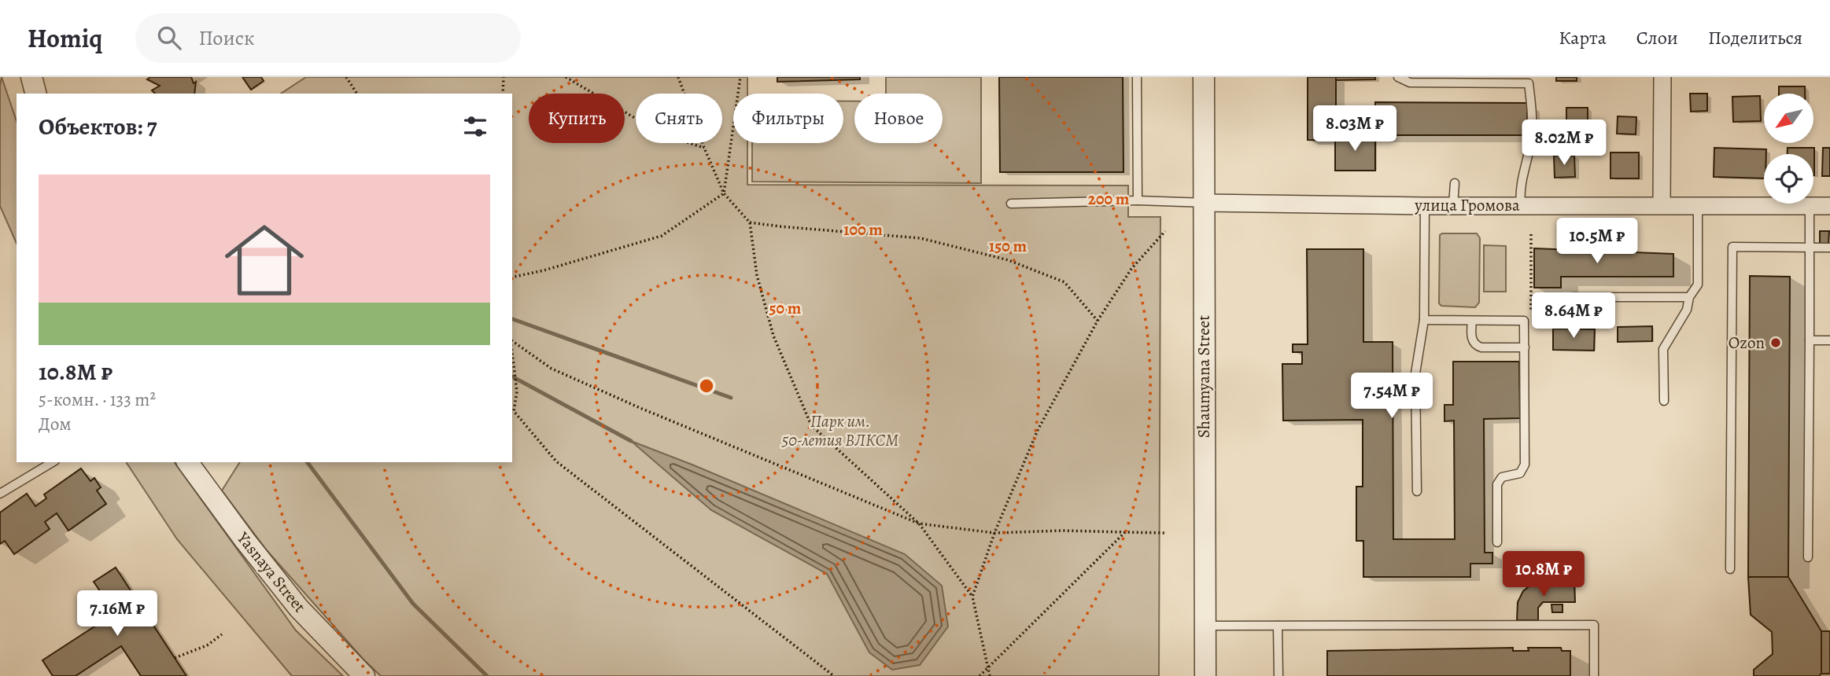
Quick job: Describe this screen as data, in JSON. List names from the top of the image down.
{
  "streets": {
    "street": ["улица Громова", "Shaumyana Street", "Yasnaya Street"]
  },
  "crossings": [
    ["улица Громова", "Shaumyana Street"]
  ],
  "parks": ["Парк им. 50-летия ВЛКСМ"],
  "places": ["Ozon"],
  "north": "bottom left",
  "page": {
    "header": "Homiq",
    "search": "Поиск",
    "nav": ["Карта", "Слои", "Поделиться"],
    "chip": [
      "Купить",
      "Снять",
      "Фильтры",
      "Новое"
    ],
    "heading": "Объектов: 7",
    "price": [
      "8.03M ₽",
      "8.02M ₽",
      "10.5M ₽",
      "8.64M ₽",
      "7.54M ₽",
      "10.8M ₽",
      "7.16M ₽"
    ],
    "list": [
      {
        "name": "10.8M ₽",
        "note": "5-комн. · 133 m² · Дом"
      }
    ]
  },
  "rings": [
    "200 m",
    "100 m",
    "150 m",
    "50 m"
  ]
}
